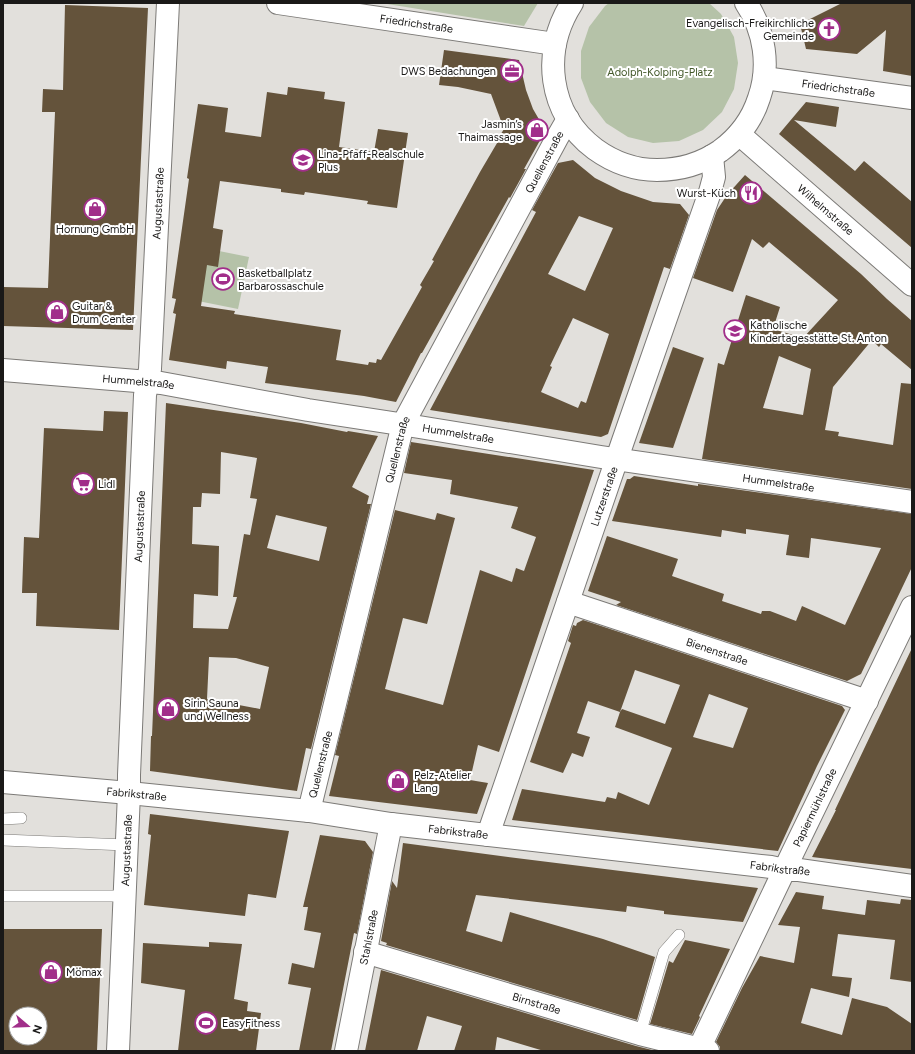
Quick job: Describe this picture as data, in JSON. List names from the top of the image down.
{
  "streets": {
    "street": [
      "Friedrichstraße",
      "Quellenstraße",
      "Augustastraße",
      "Wilhelmstraße",
      "Hummelstraße",
      "Lutzerstraße",
      "Bienenstraße",
      "Fabrikstraße",
      "Papiermühlstraße",
      "Stahlstraße",
      "Birnstraße"
    ]
  },
  "crossings": [
    ["Quellenstraße", "Hummelstraße"],
    ["Quellenstraße", "Fabrikstraße"],
    ["Augustastraße", "Hummelstraße"],
    ["Augustastraße", "Fabrikstraße"],
    ["Hummelstraße", "Lutzerstraße"],
    ["Lutzerstraße", "Bienenstraße"],
    ["Lutzerstraße", "Fabrikstraße"],
    ["Bienenstraße", "Papiermühlstraße"],
    ["Fabrikstraße", "Papiermühlstraße"],
    ["Fabrikstraße", "Stahlstraße"],
    ["Papiermühlstraße", "Birnstraße"],
    ["Stahlstraße", "Birnstraße"]
  ],
  "parks": ["Adolph-Kolping-Platz"],
  "places": {
    "church": ["Evangelisch-Freikirchliche Gemeinde"],
    "office": ["DWS Bedachungen"],
    "shop": [
      "Jasmin’s Thaimassage",
      "Hornung GmbH",
      "Guitar & Drum Center",
      "Sirin Sauna und Wellness",
      "Pelz-Atelier Lang",
      "Mömax"
    ],
    "school or university": ["Lina-Pfaff-Realschule Plus", "Katholische Kindertagesstätte St. Anton"],
    "restaurant": ["Wurst-Küch"],
    "sports": ["Basketballplatz Barbarossaschule", "EasyFitness"],
    "supermarket": ["Lidl"]
  },
  "north": "right"
}
